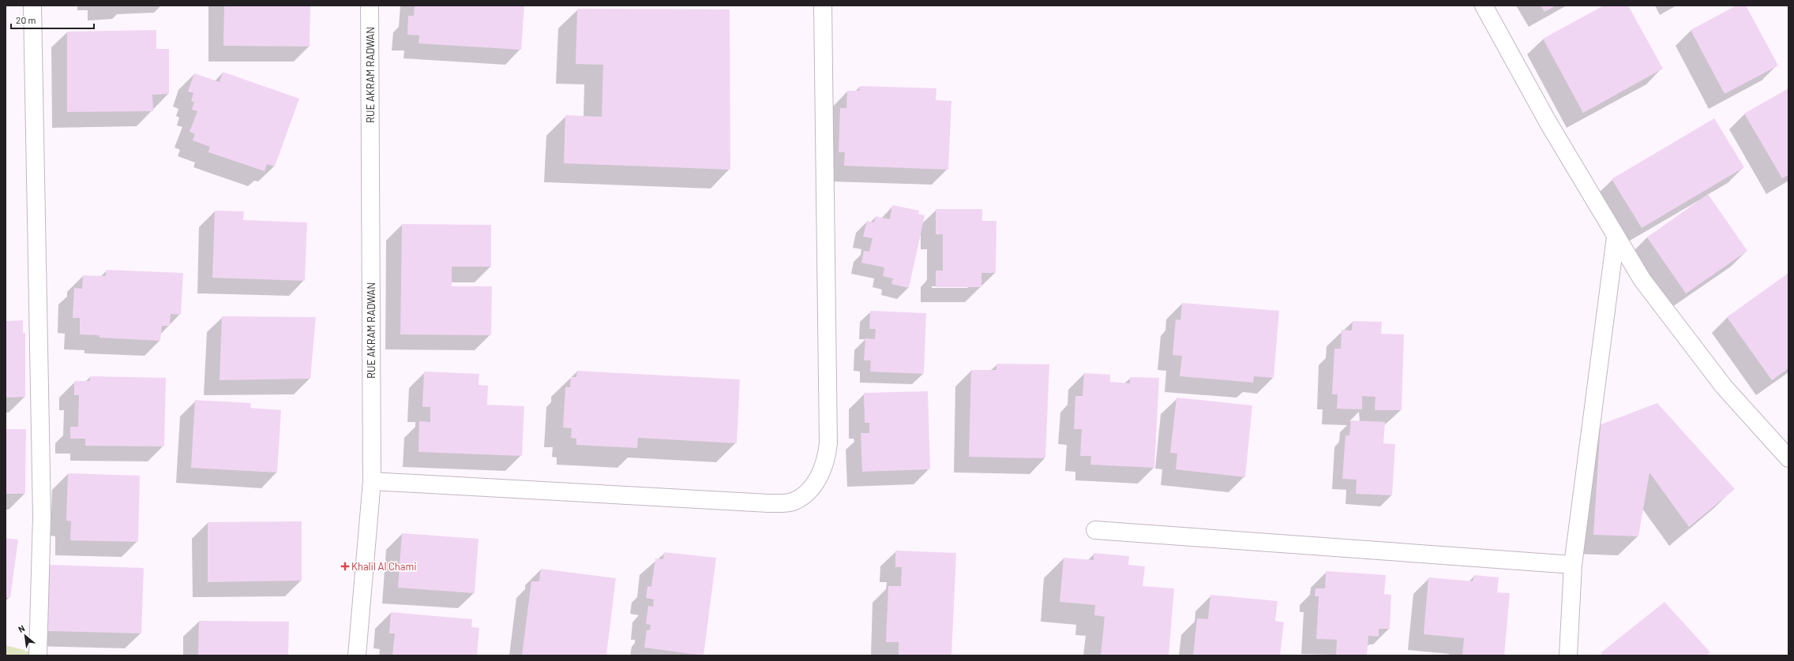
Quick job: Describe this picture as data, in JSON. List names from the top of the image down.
{
  "streets": {
    "street": ["RUE AKRAM RADWAN"]
  },
  "places": {
    "health": ["Khalil Al Chami"]
  },
  "scale_bar": "20 m",
  "north": "top left"
}
